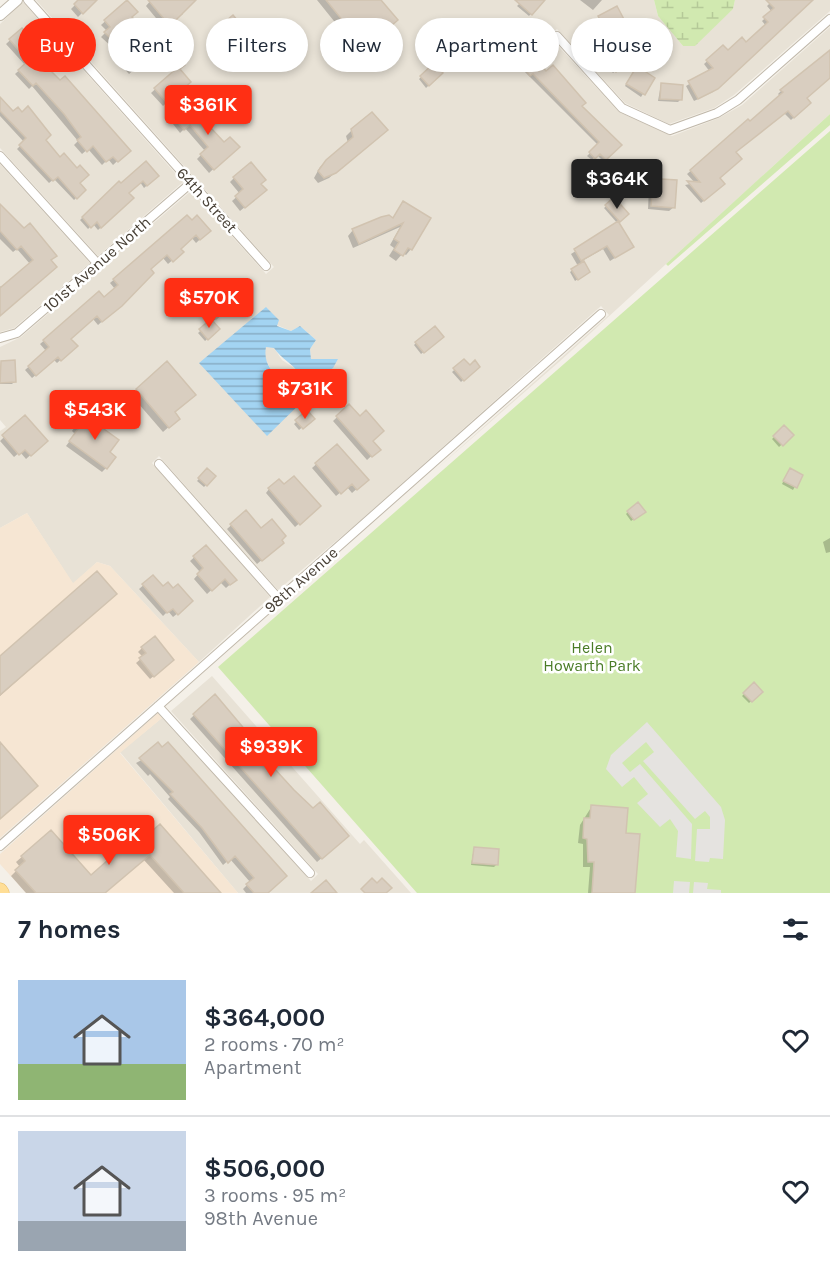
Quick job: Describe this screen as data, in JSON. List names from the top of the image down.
{
  "streets": {
    "street": ["64th Street", "101st Avenue North", "98th Avenue"]
  },
  "crossings": [
    ["64th Street", "101st Avenue North"]
  ],
  "parks": ["Helen Howarth Park"],
  "page": {
    "chip": [
      "Buy",
      "Rent",
      "Filters",
      "New",
      "Apartment",
      "House"
    ],
    "price": [
      "$361K",
      "$364K",
      "$570K",
      "$731K",
      "$543K",
      "$939K",
      "$506K"
    ],
    "heading": "7 homes",
    "list": [
      {
        "name": "$364,000",
        "note": "2 rooms · 70 m² · Apartment"
      },
      {
        "name": "$506,000",
        "note": "3 rooms · 95 m² · 98th Avenue"
      }
    ]
  }
}
